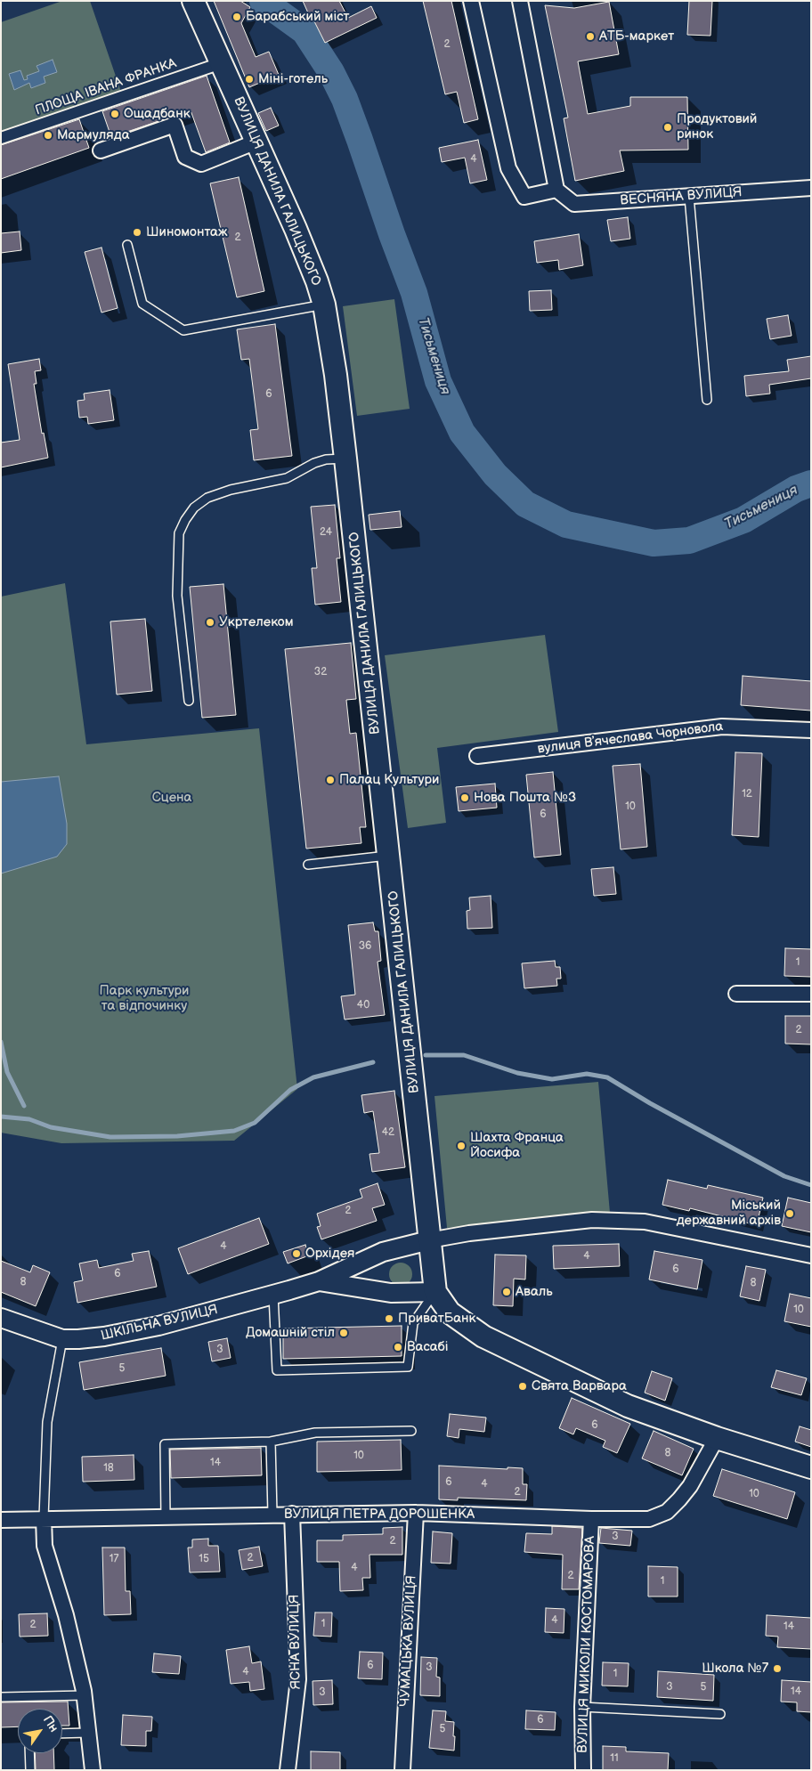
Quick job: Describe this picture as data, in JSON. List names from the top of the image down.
{
  "streets": {
    "main road": ["ВУЛИЦЯ ДАНИЛА ГАЛИЦЬКОГО"],
    "street": [
      "ПЛОЩА ІВАНА ФРАНКА",
      "ВЕСНЯНА ВУЛИЦЯ",
      "вулиця Вʼячеслава Чорновола",
      "ШКІЛЬНА ВУЛИЦЯ",
      "ВУЛИЦЯ ПЕТРА ДОРОШЕНКА",
      "ЧУМАЦЬКА ВУЛИЦЯ",
      "ЯСНА ВУЛИЦЯ",
      "ВУЛИЦЯ МИКОЛИ КОСТОМАРОВА"
    ]
  },
  "crossings": [
    ["ПЛОЩА ІВАНА ФРАНКА", "ВУЛИЦЯ ДАНИЛА ГАЛИЦЬКОГО"],
    ["ВУЛИЦЯ ДАНИЛА ГАЛИЦЬКОГО", "ШКІЛЬНА ВУЛИЦЯ"],
    ["ВУЛИЦЯ ПЕТРА ДОРОШЕНКА", "ЧУМАЦЬКА ВУЛИЦЯ"],
    ["ВУЛИЦЯ ПЕТРА ДОРОШЕНКА", "ЯСНА ВУЛИЦЯ"],
    ["ВУЛИЦЯ ПЕТРА ДОРОШЕНКА", "ВУЛИЦЯ МИКОЛИ КОСТОМАРОВА"]
  ],
  "water": ["Тисьмениця"],
  "parks": ["Сцена", "Парк культури та відпочинку"],
  "places": [
    "Барабський міст",
    "АТБ-маркет",
    "Міні-готель",
    "Ощадбанк",
    "Продуктовий ринок",
    "Мармуляда",
    "Шиномонтаж",
    "Укртелеком",
    "Палац Культури",
    "Нова Пошта №3",
    "Шахта Франца Йосифа",
    "Міський державний архів",
    "Орхідея",
    "Аваль",
    "ПриватБанк",
    "Домашній стіл",
    "Васабі",
    "Свята Варвара",
    "Школа №7"
  ],
  "house_numbers": [
    "2",
    "4",
    "2",
    "6",
    "24",
    "32",
    "12",
    "10",
    "6",
    "36",
    "1",
    "40",
    "2",
    "42",
    "2",
    "4",
    "4",
    "6",
    "6",
    "8",
    "8",
    "10",
    "3",
    "5",
    "6",
    "8",
    "10",
    "14",
    "18",
    "6",
    "4",
    "2",
    "10",
    "3",
    "2",
    "2",
    "17",
    "15",
    "4",
    "2",
    "1",
    "4",
    "1",
    "2",
    "14",
    "6",
    "3",
    "4",
    "1",
    "3",
    "5",
    "14",
    "3",
    "6",
    "5",
    "11"
  ],
  "north": "top right"
}
